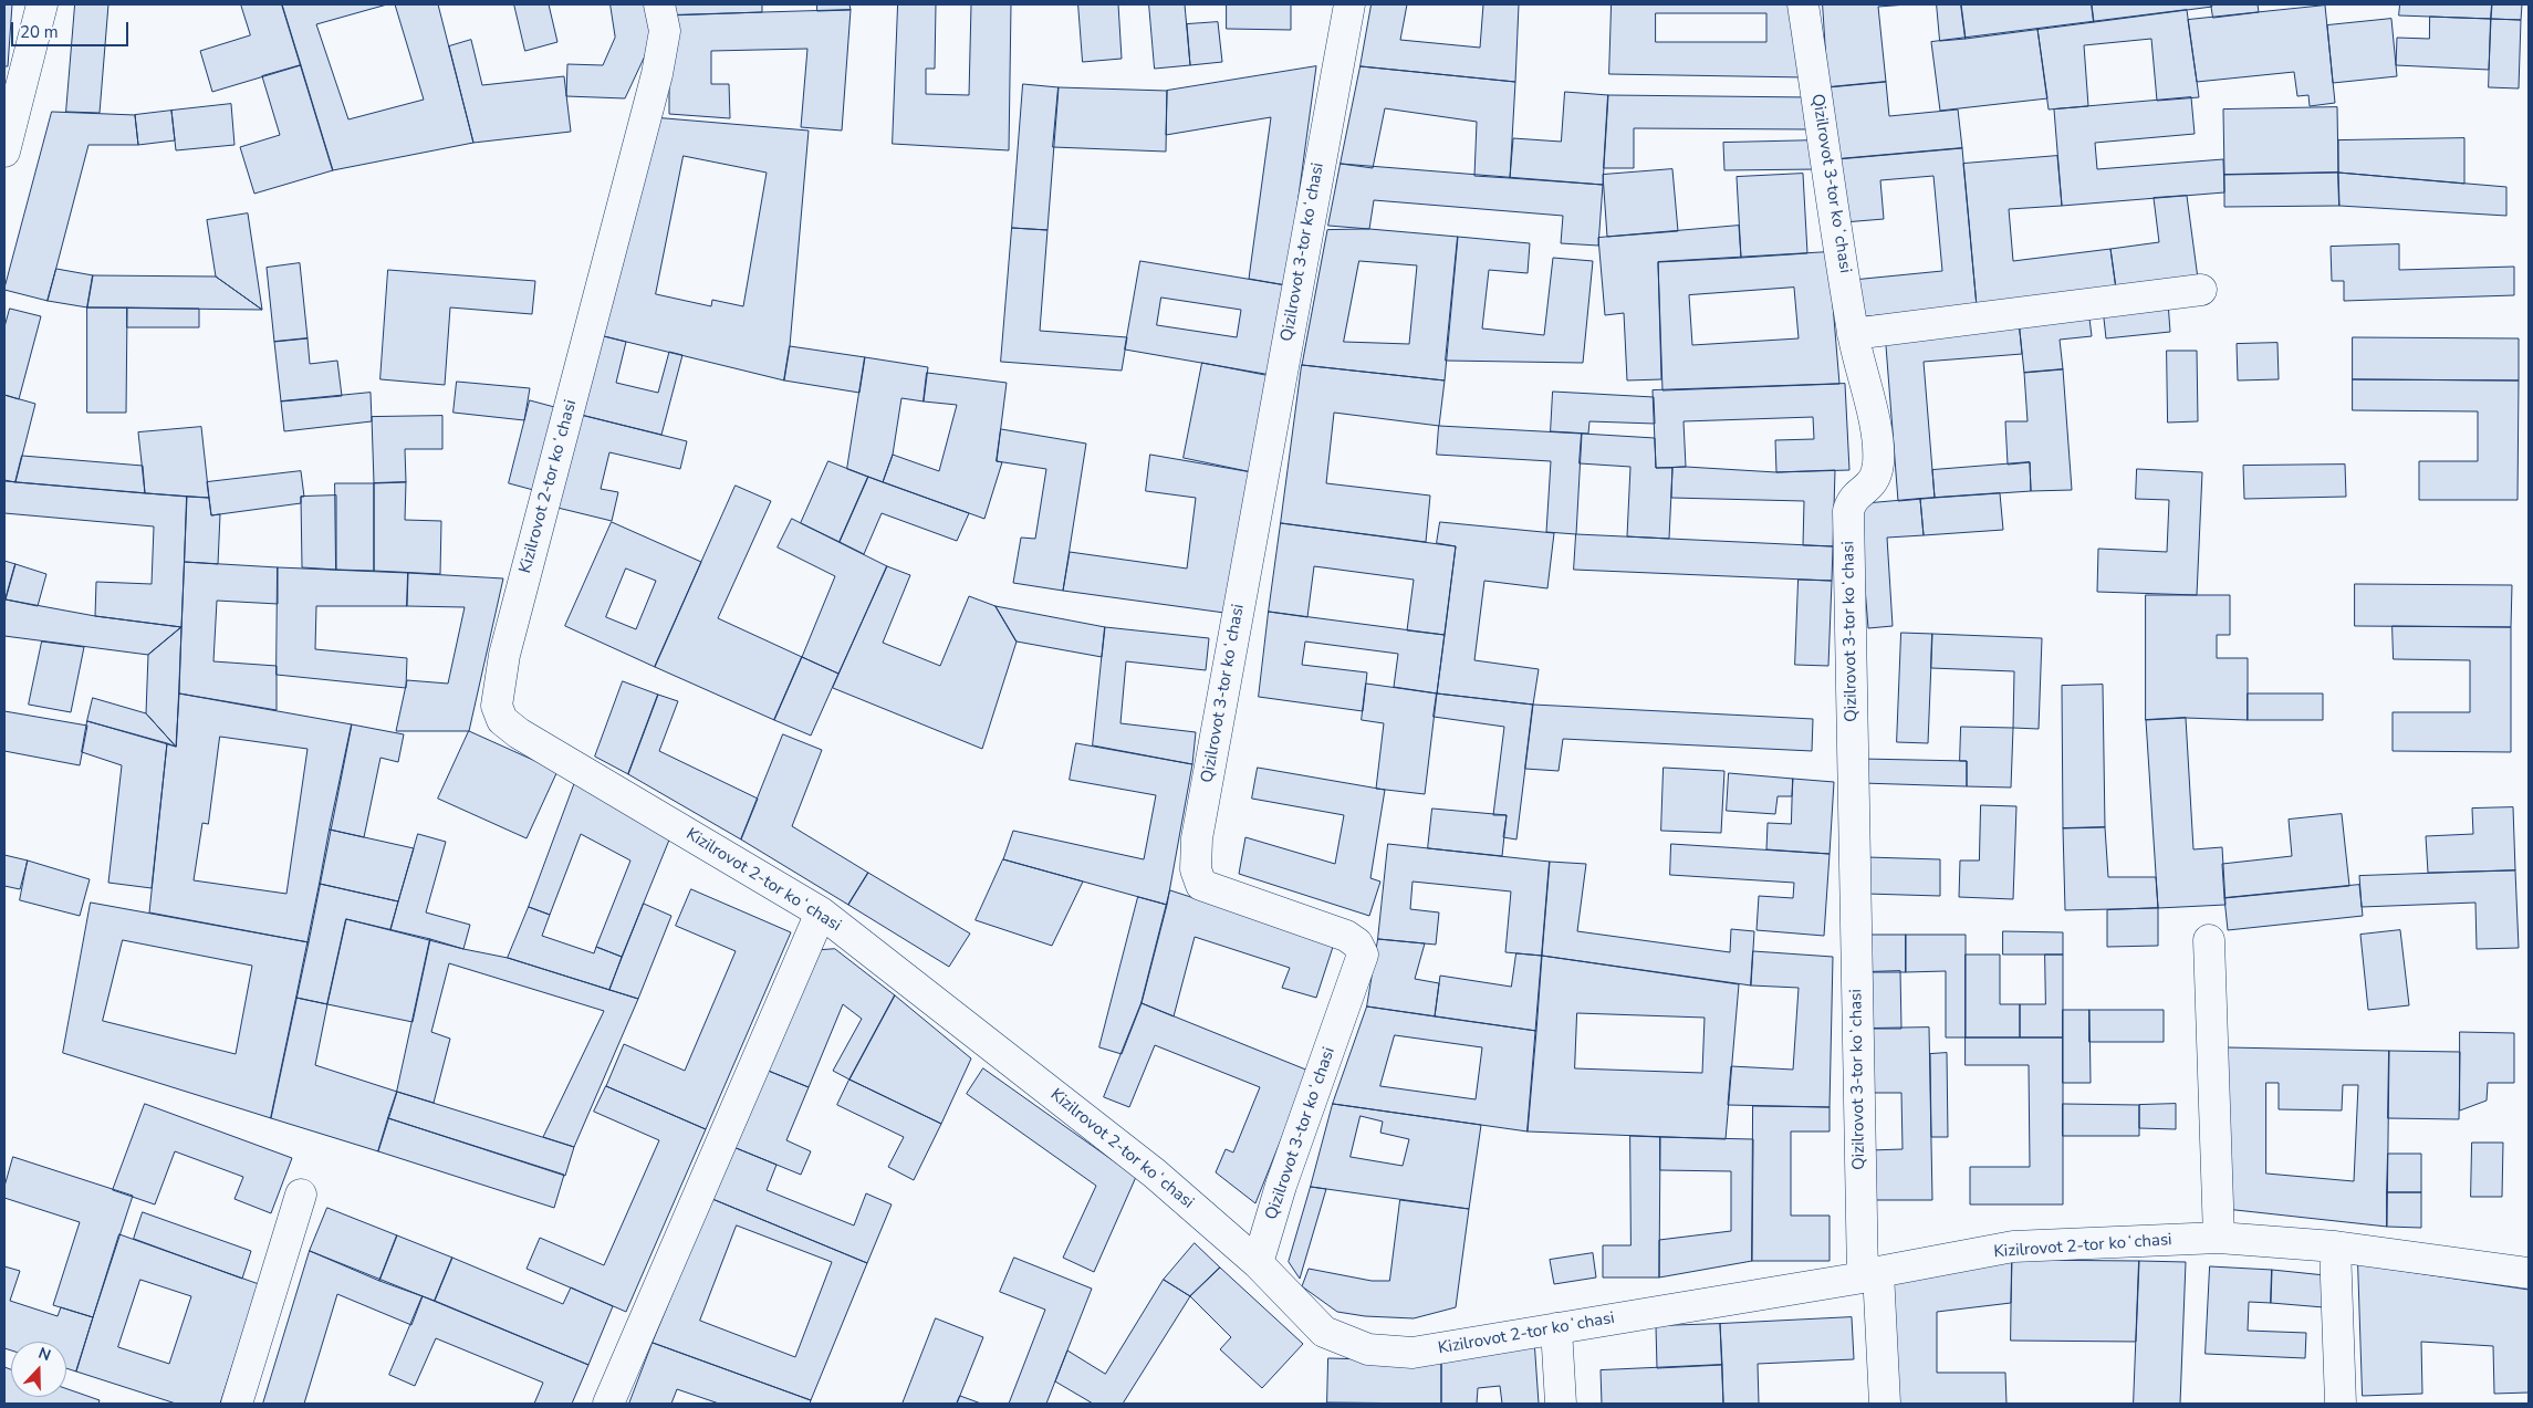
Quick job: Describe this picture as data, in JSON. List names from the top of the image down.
{
  "streets": {
    "street": ["Qizilrovot 3-tor koʻchasi", "Kizilrovot 2-tor koʻchasi"]
  },
  "crossings": [
    ["Qizilrovot 3-tor koʻchasi", "Kizilrovot 2-tor koʻchasi"]
  ],
  "scale_bar": "20 m",
  "north": "top"
}
